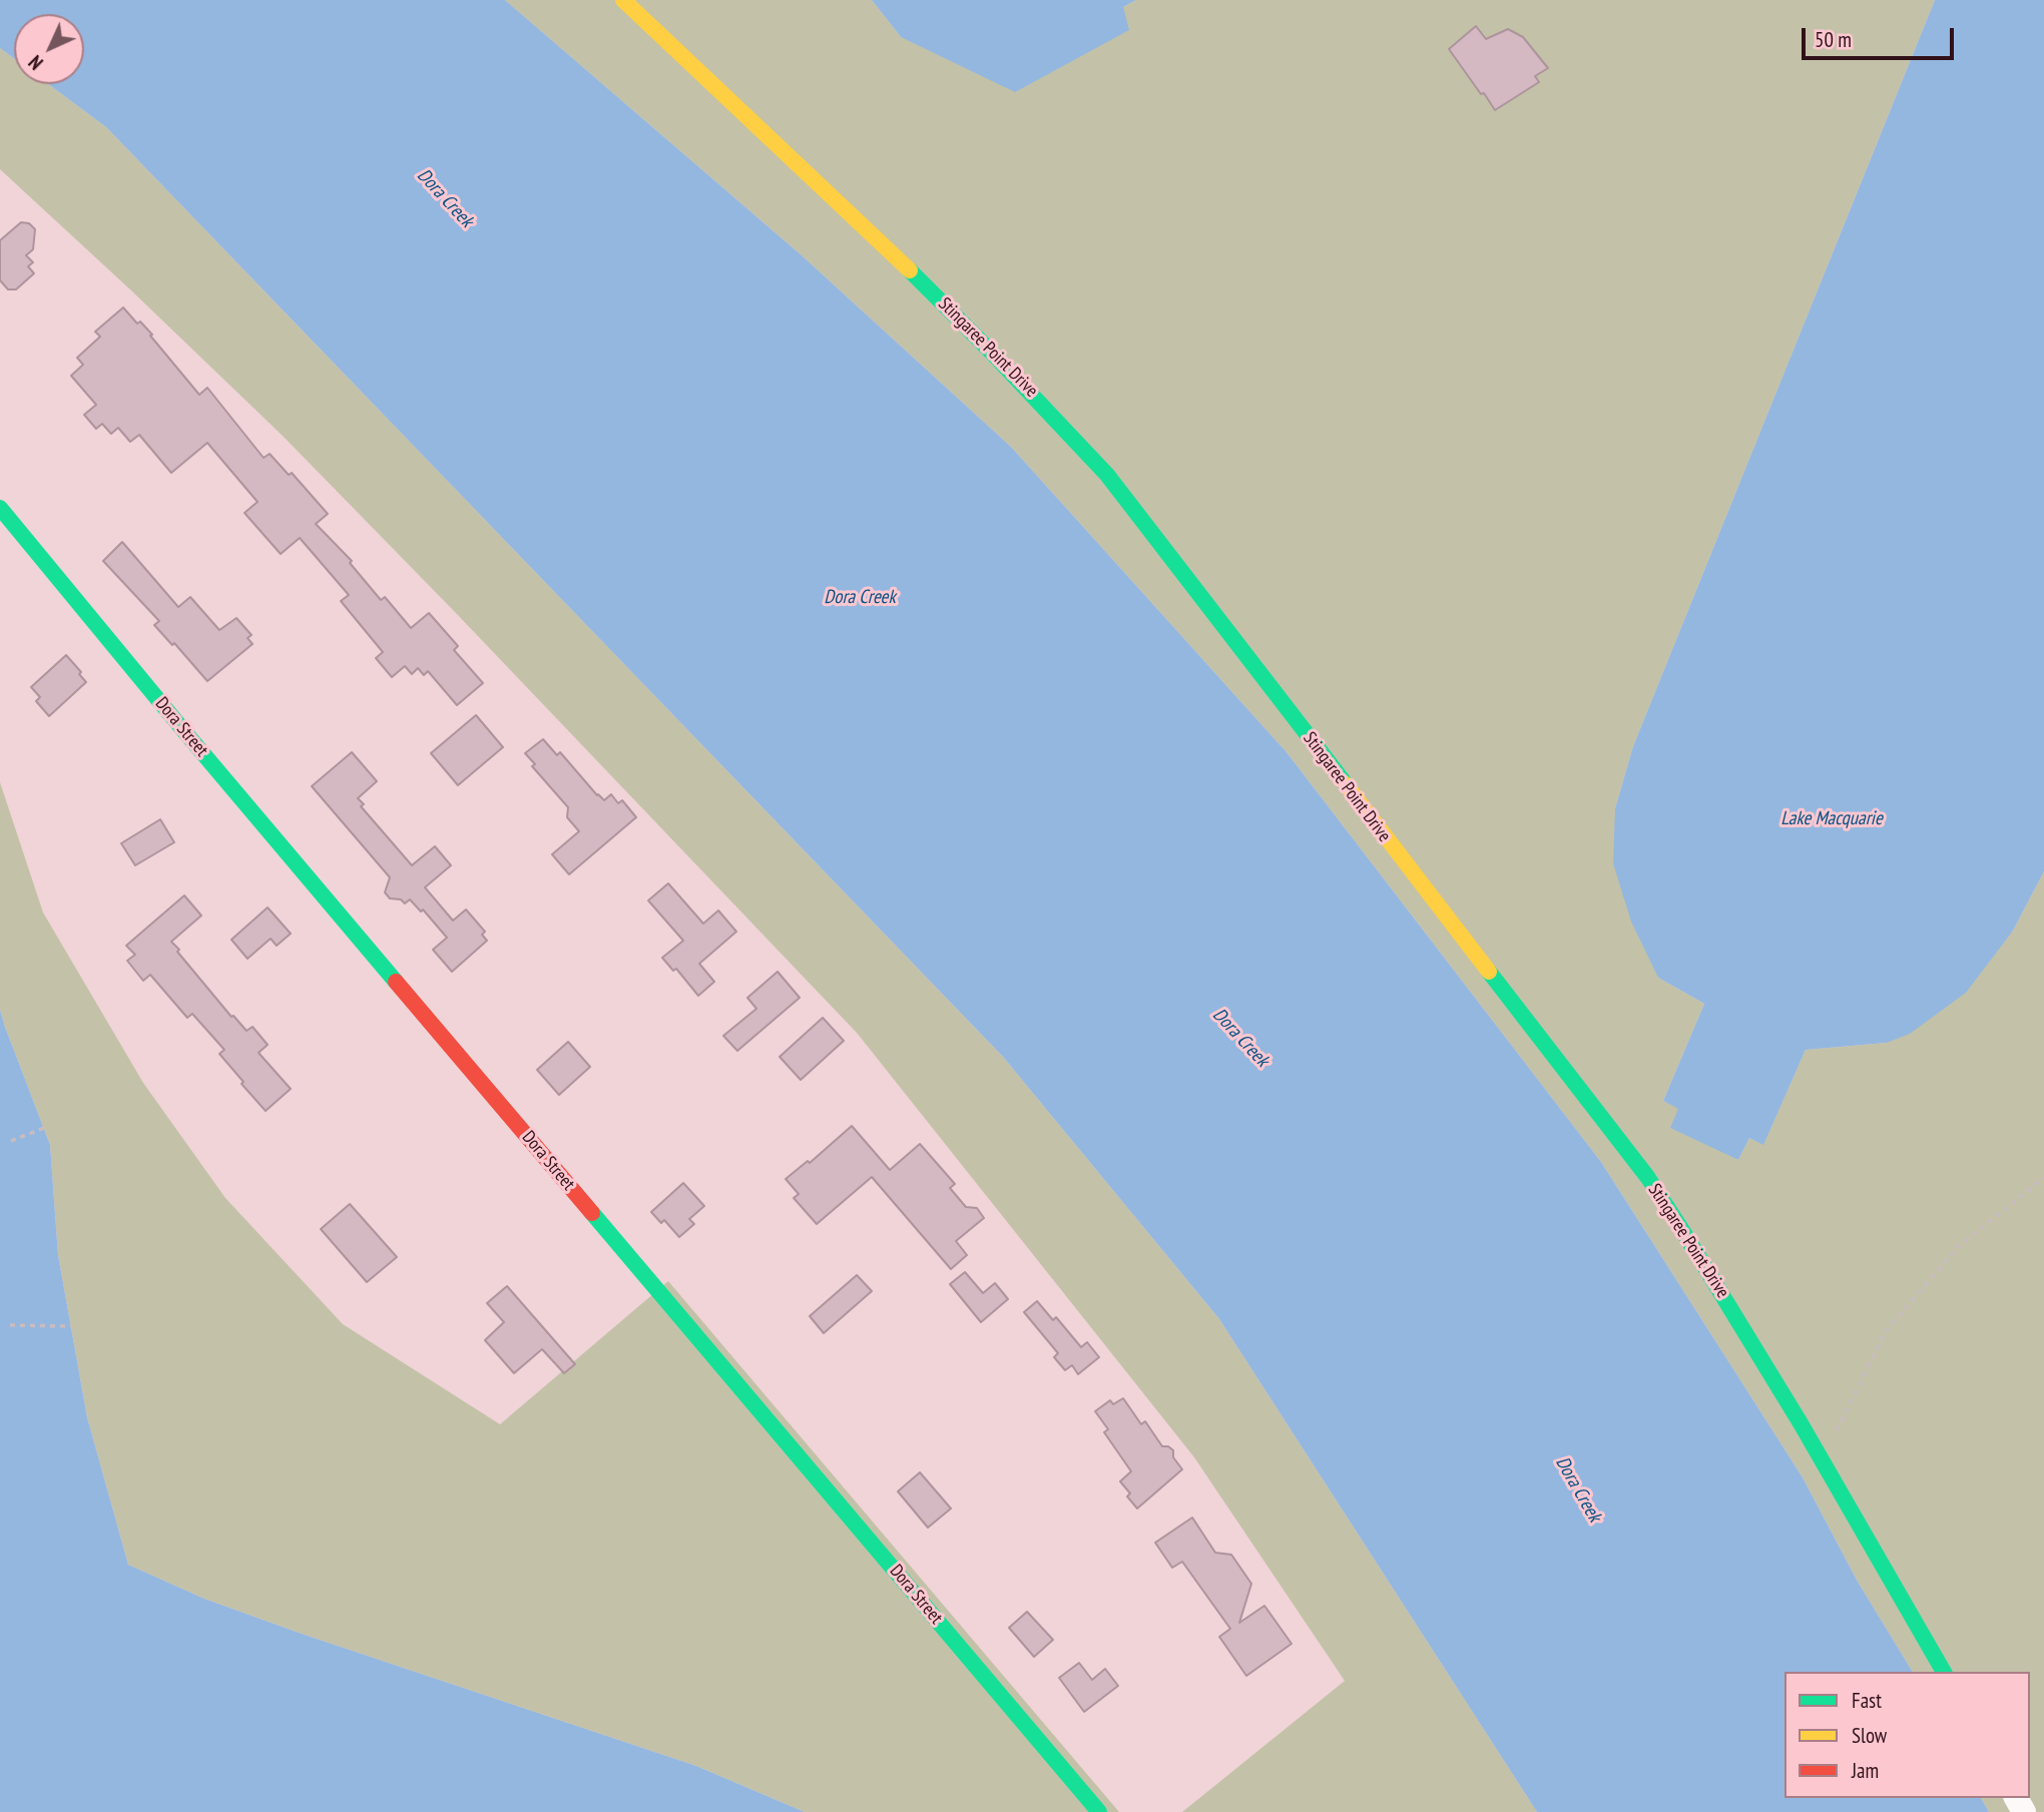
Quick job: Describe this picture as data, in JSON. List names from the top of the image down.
{
  "streets": {
    "street": ["Stingaree Point Drive", "Dora Street"]
  },
  "water": ["Dora Creek", "Lake Macquarie"],
  "legend": ["Fast", "Slow", "Jam"],
  "scale_bar": "50 m",
  "north": "bottom left"
}
